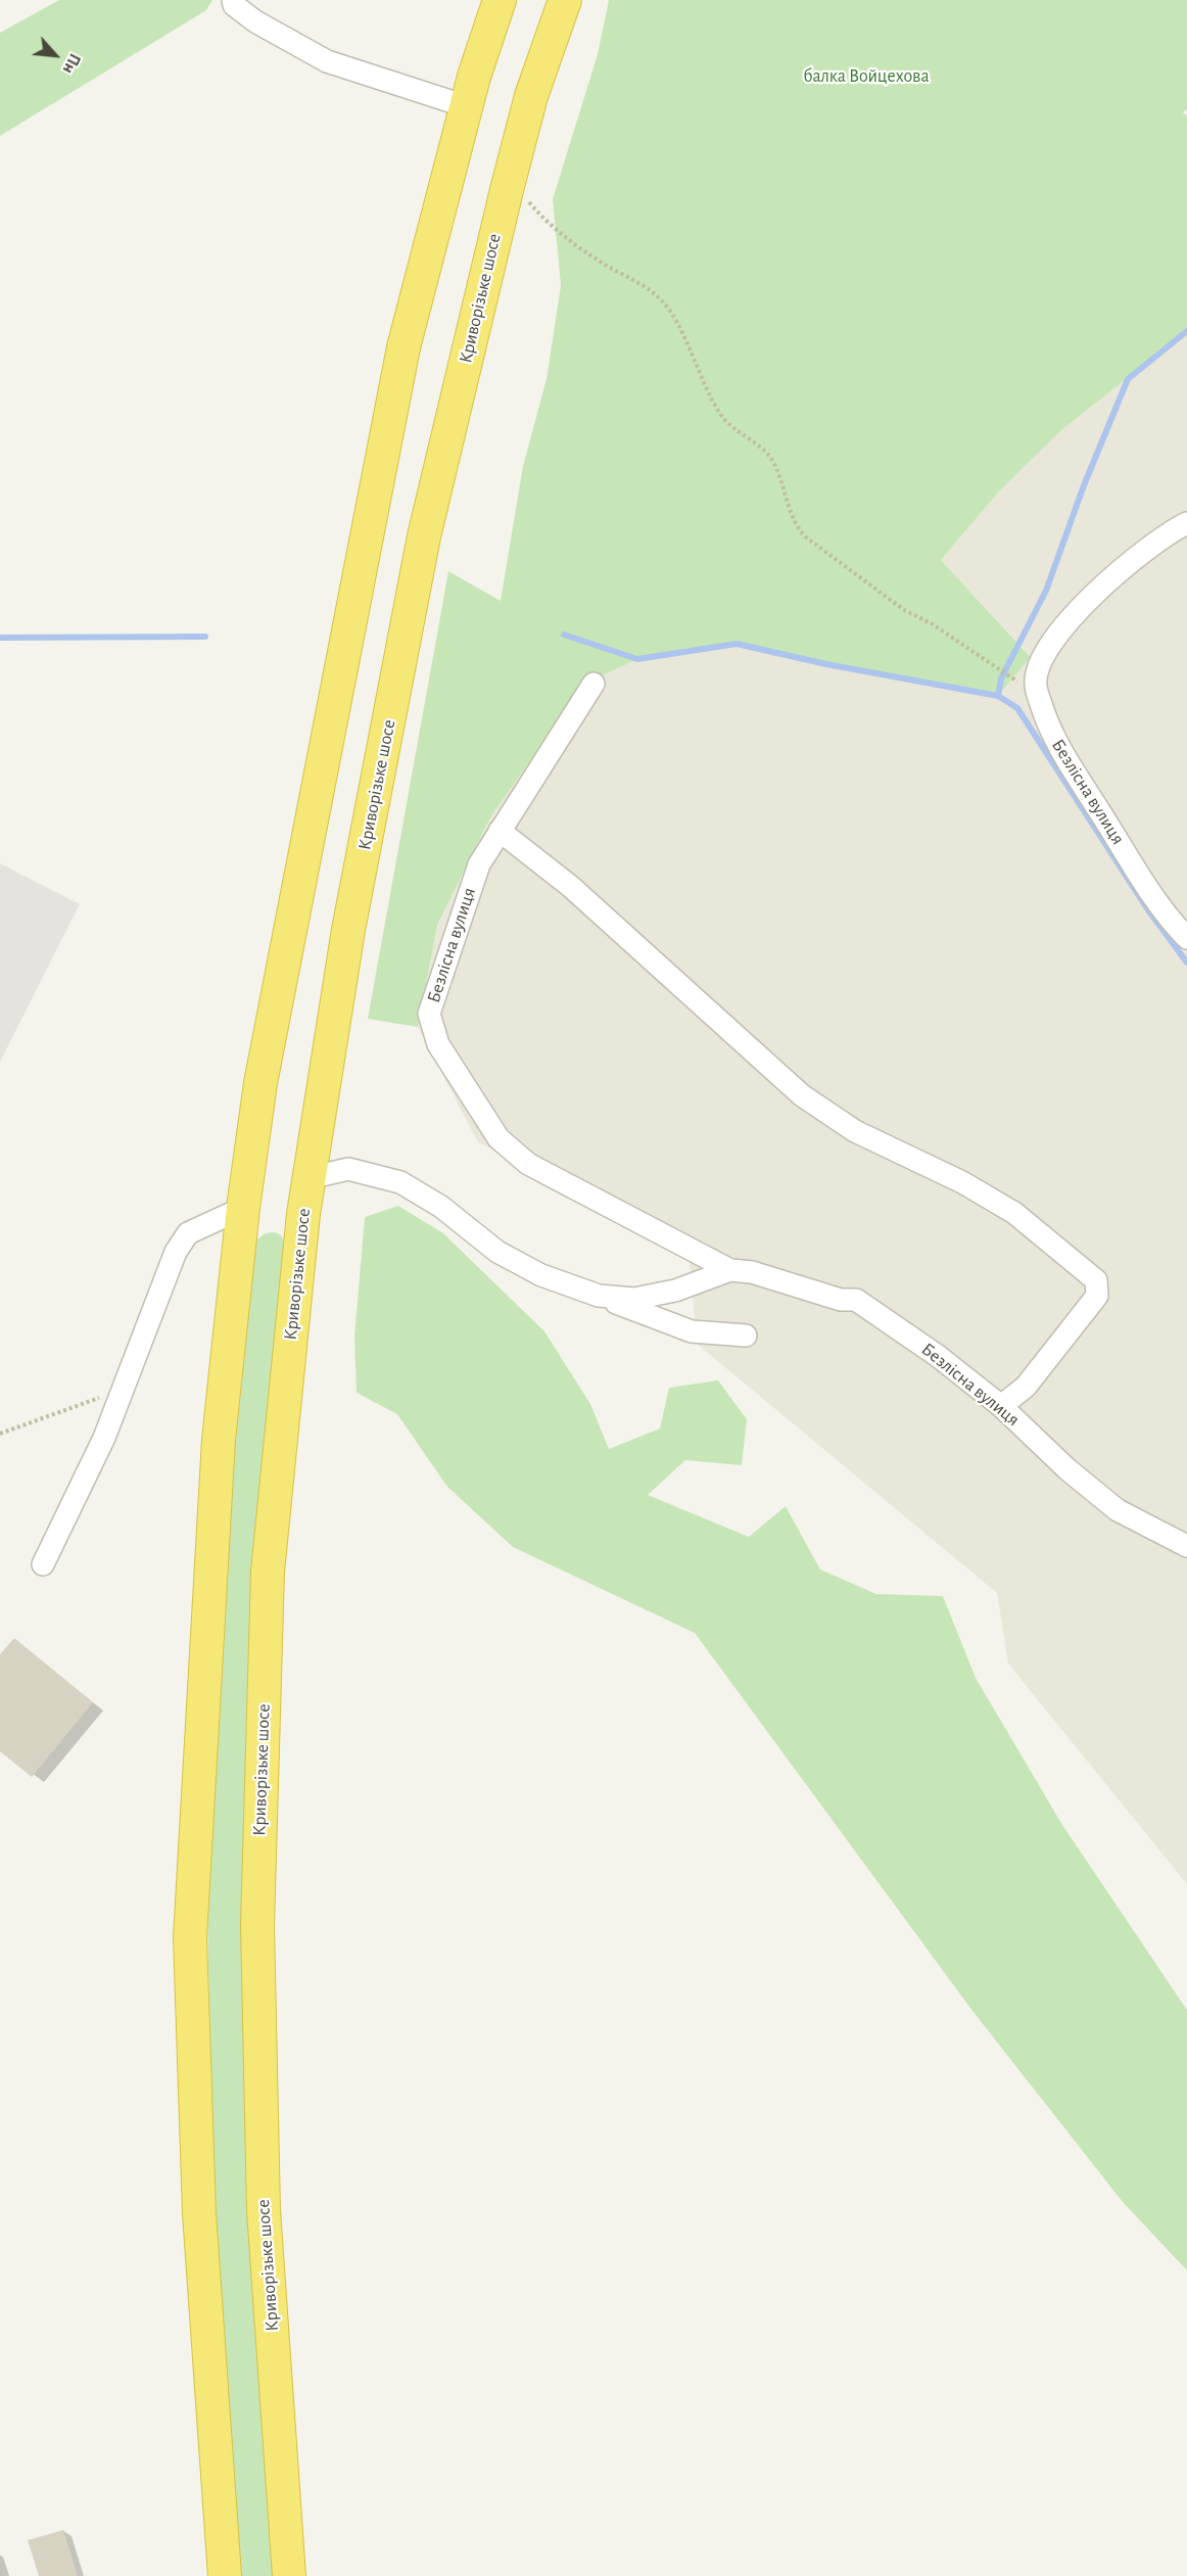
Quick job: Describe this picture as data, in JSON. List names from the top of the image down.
{
  "streets": {
    "highway": ["Криворізьке шосе"],
    "street": ["Безлісна вулиця"]
  },
  "crossings": [
    ["Криворізьке шосе", "Безлісна вулиця"]
  ],
  "parks": ["балка Войцехова"],
  "north": "bottom right"
}
